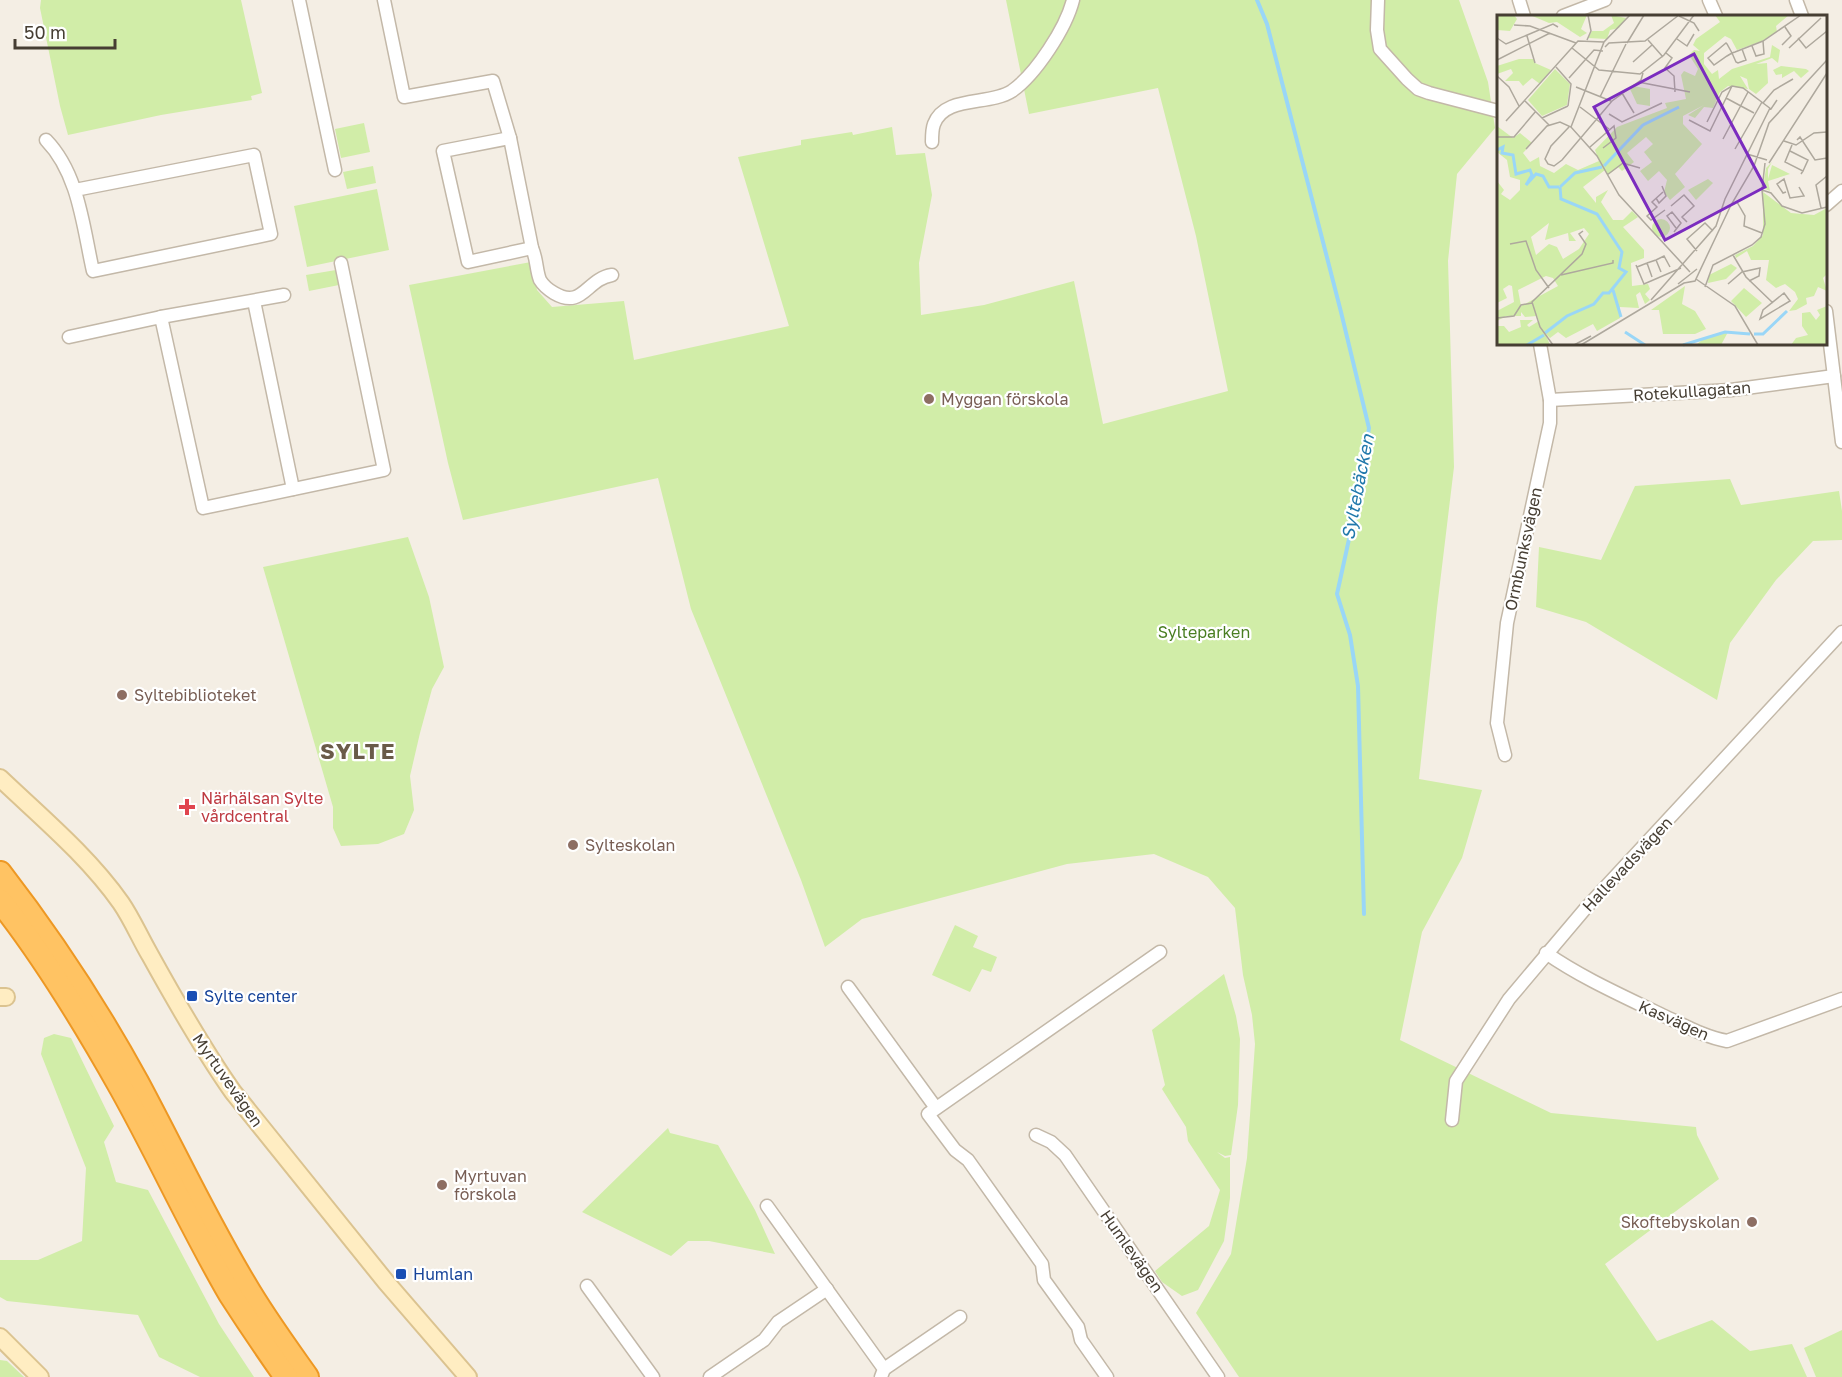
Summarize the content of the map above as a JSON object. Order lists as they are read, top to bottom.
{
  "streets": {
    "street": [
      "Rotekullagatan",
      "Ormbunksvägen",
      "Hallevadsvägen",
      "Kasvägen",
      "Myrtuvevägen",
      "Humlevägen"
    ]
  },
  "crossings": [
    ["Rotekullagatan", "Ormbunksvägen"],
    ["Hallevadsvägen", "Kasvägen"]
  ],
  "districts": ["SYLTE"],
  "water": ["Syltebäcken"],
  "parks": ["Sylteparken"],
  "places": {
    "other": [
      "Myggan förskola",
      "Syltebiblioteket",
      "Sylteskolan",
      "Myrtuvan förskola",
      "Skoftebyskolan"
    ],
    "health": ["Närhälsan Sylte vårdcentral"],
    "transit": ["Sylte center", "Humlan"]
  },
  "scale_bar": "50 m"
}
